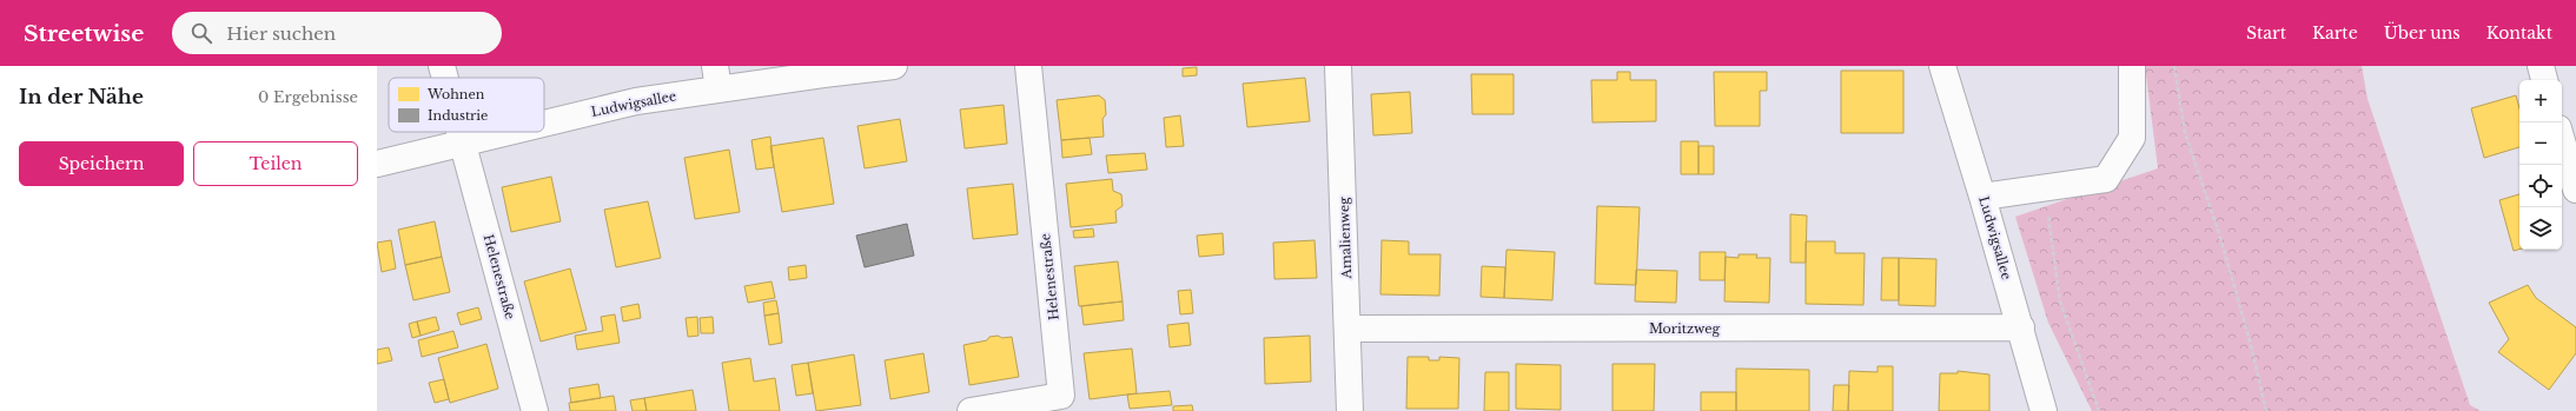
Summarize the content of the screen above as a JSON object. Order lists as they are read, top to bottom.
{
  "streets": {
    "street": [
      "Ludwigsallee",
      "Amalienweg",
      "Helenestraße",
      "Moritzweg"
    ]
  },
  "crossings": [
    ["Ludwigsallee", "Helenestraße"],
    ["Ludwigsallee", "Moritzweg"],
    ["Amalienweg", "Moritzweg"]
  ],
  "legend": ["Wohnen", "Industrie"],
  "page": {
    "header": "Streetwise",
    "search": "Hier suchen",
    "nav": [
      "Start",
      "Karte",
      "Über uns",
      "Kontakt"
    ],
    "heading": ["In der Nähe", "0 Ergebnisse"],
    "map_buttons": ["+", "−"],
    "buttons": ["Speichern", "Teilen"]
  }
}
